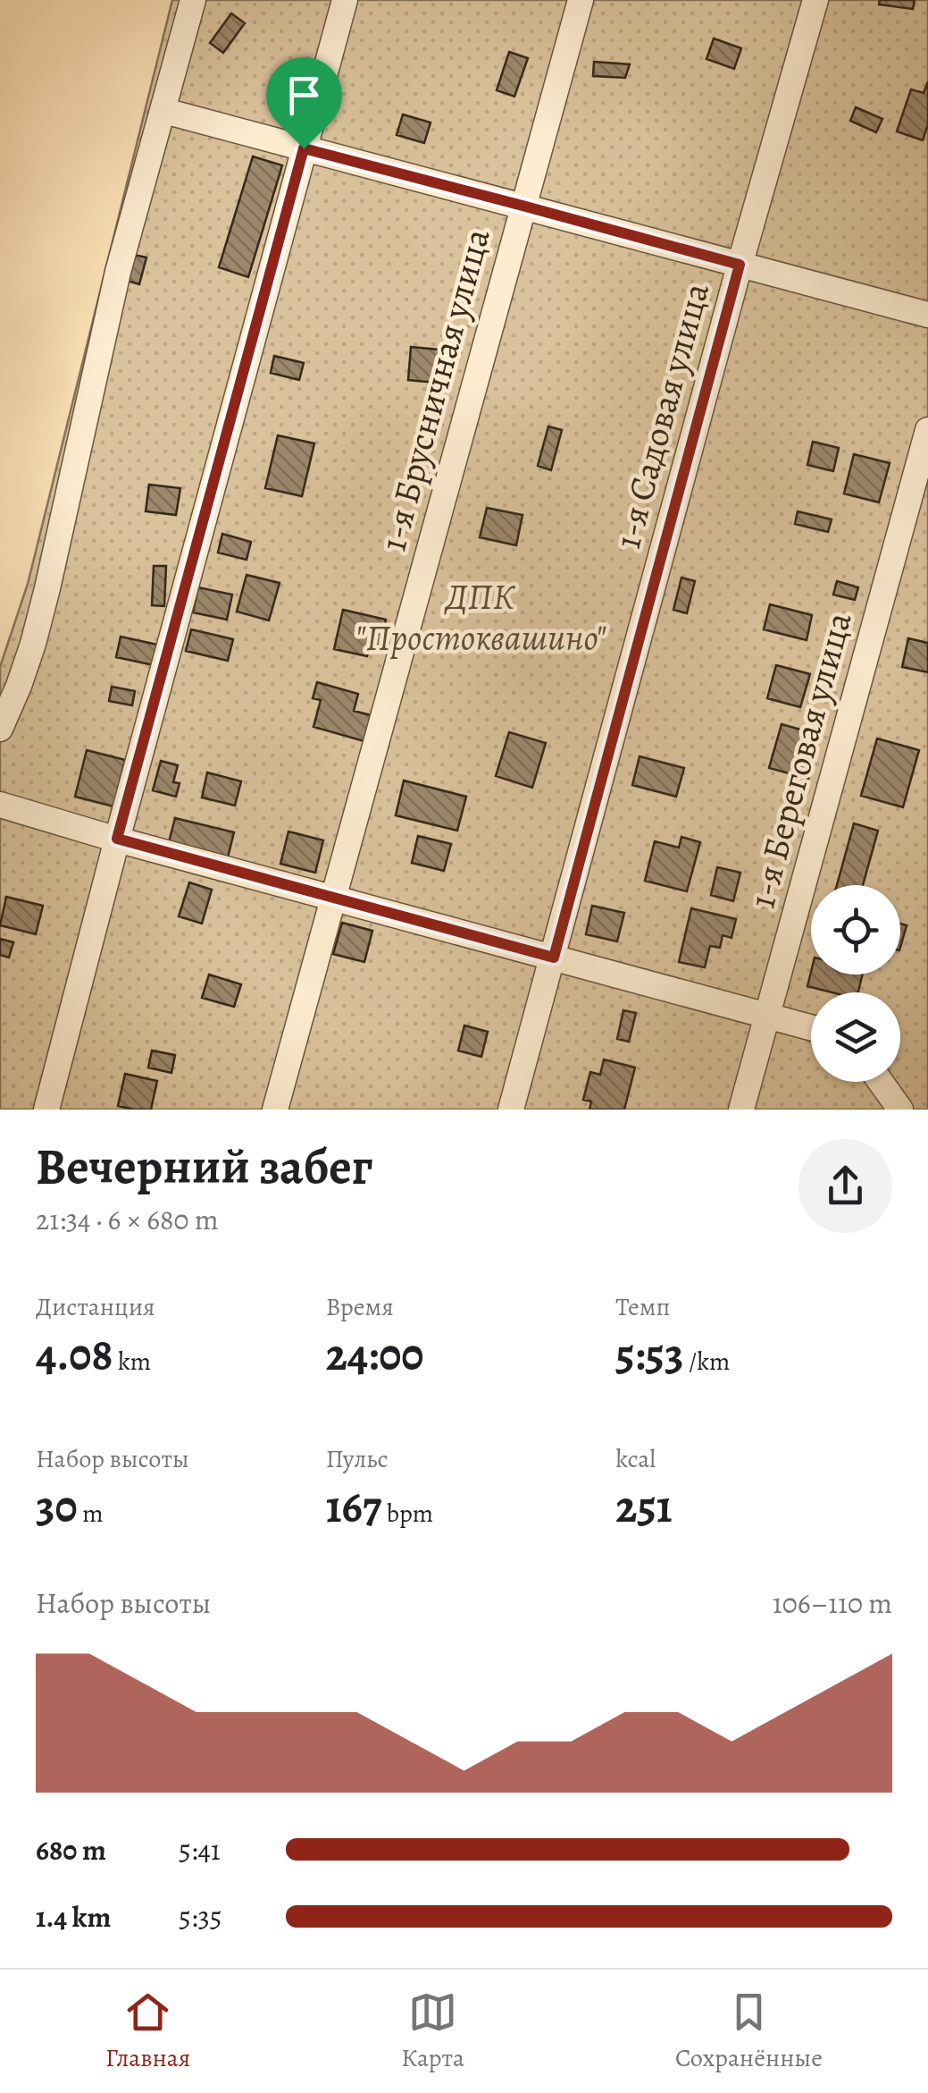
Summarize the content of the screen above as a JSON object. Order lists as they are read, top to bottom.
{
  "streets": {
    "street": ["1-я Брусничная улица", "1-я Садовая улица", "1-я Береговая улица"]
  },
  "parks": ["ДПК \"Простоквашино\""],
  "page": {
    "heading": ["Вечерний забег", "21:34 · 6 × 680 m"],
    "stats": [
      ["Дистанция", "4.08 km"],
      ["Время", "24:00"],
      ["Темп", "5:53 /km"],
      ["Набор высоты", "30 m"],
      ["Пульс", "167 bpm"],
      ["kcal", "251"]
    ],
    "chart": ["Набор высоты", "106–110 m"],
    "list": [
      {
        "name": "680 m",
        "note": "5:41"
      },
      {
        "name": "1.4 km",
        "note": "5:35"
      }
    ],
    "tabs": ["Главная", "Карта", "Сохранённые"]
  }
}
